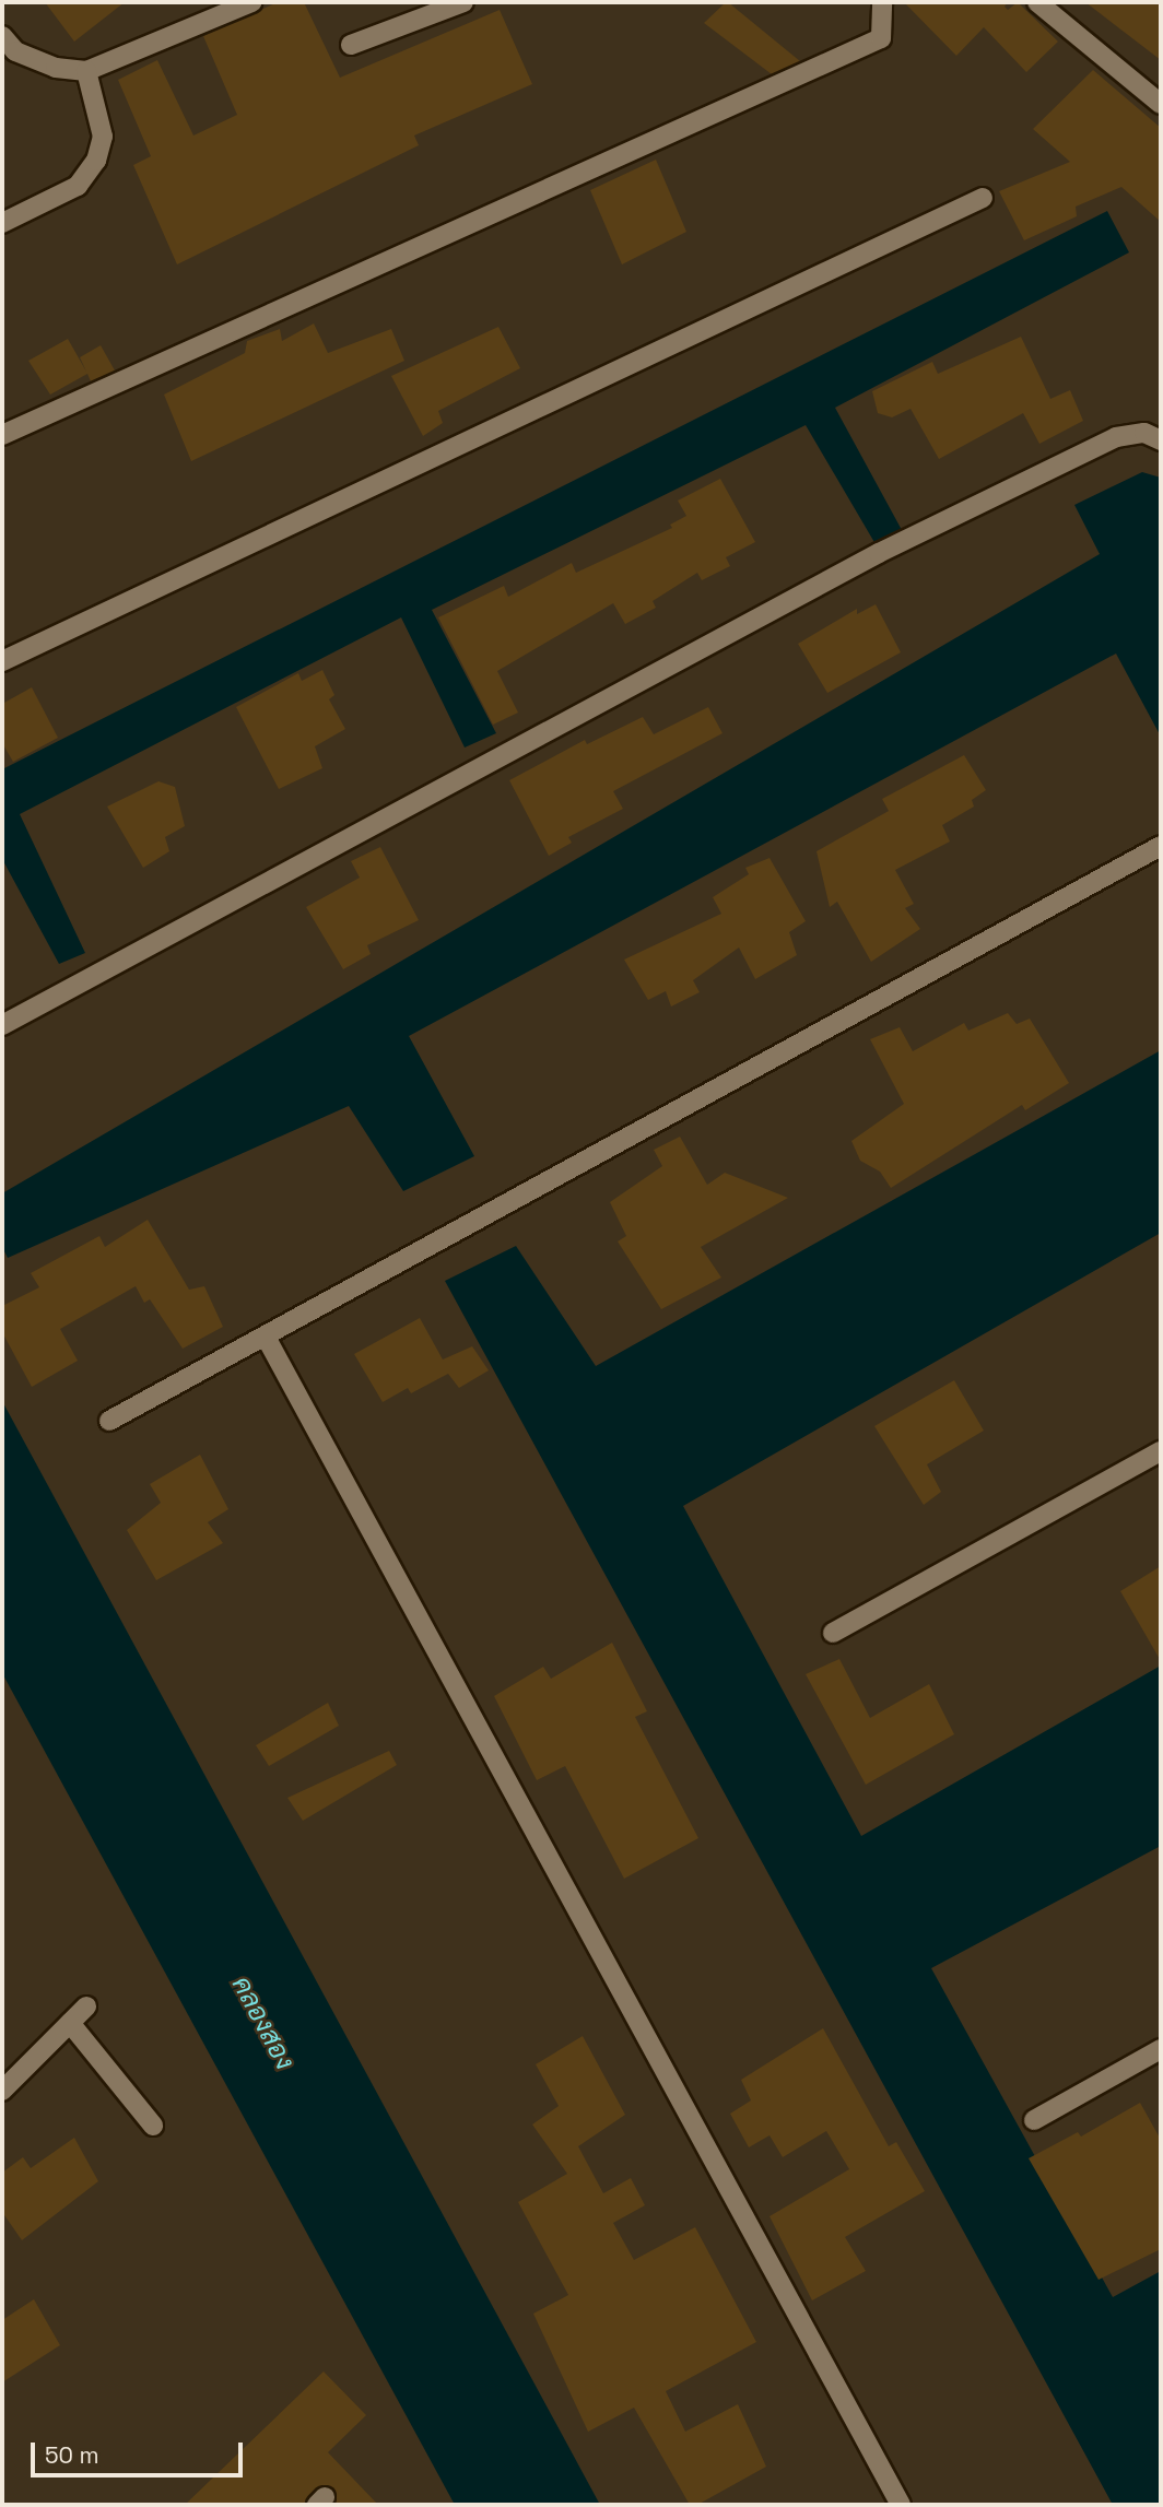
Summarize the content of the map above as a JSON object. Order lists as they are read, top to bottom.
{
  "water": ["คลองสอง"],
  "scale_bar": "50 m"
}
